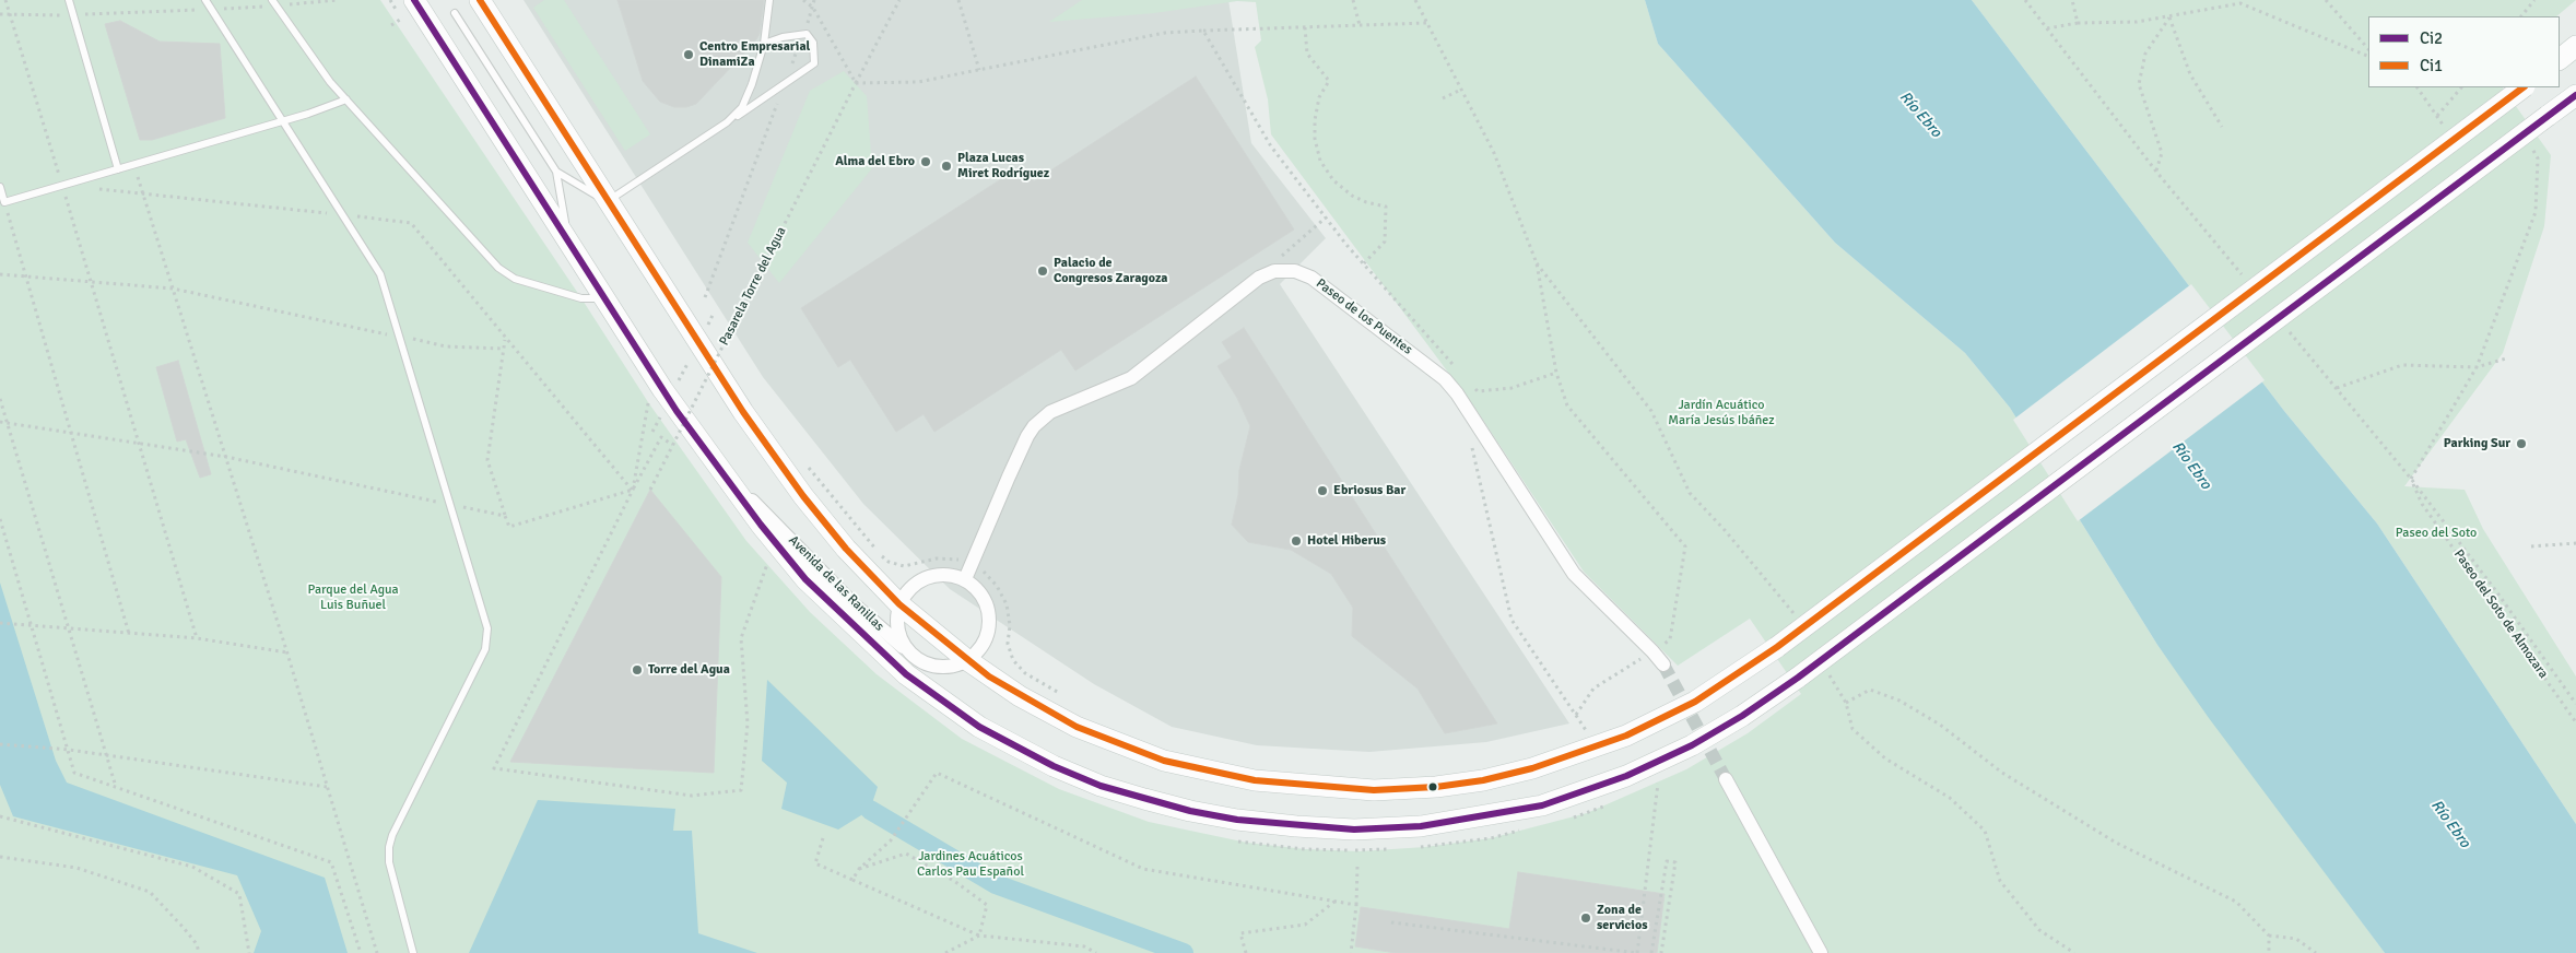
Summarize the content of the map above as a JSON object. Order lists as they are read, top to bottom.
{
  "streets": {
    "main road": ["Avenida de las Ranillas"],
    "street": ["Paseo de los Puentes"],
    "path": ["Pasarela Torre del Agua", "Paseo del Soto de Almozara"]
  },
  "crossings": [
    ["Paseo de los Puentes", "Avenida de las Ranillas"]
  ],
  "water": ["Río Ebro"],
  "parks": [
    "Jardín Acuático María Jesús Ibáñez",
    "Paseo del Soto",
    "Parque del Agua Luis Buñuel",
    "Jardines Acuáticos Carlos Pau Español"
  ],
  "places": [
    "Centro Empresarial DinamiZa",
    "Alma del Ebro",
    "Plaza Lucas Miret Rodríguez",
    "Palacio de Congresos Zaragoza",
    "Parking Sur",
    "Ebriosus Bar",
    "Hotel Hiberus",
    "Torre del Agua",
    "Zona de servicios"
  ],
  "lines": ["transit line Ci2", "transit line Ci1"],
  "legend": ["Ci2", "Ci1"]
}
